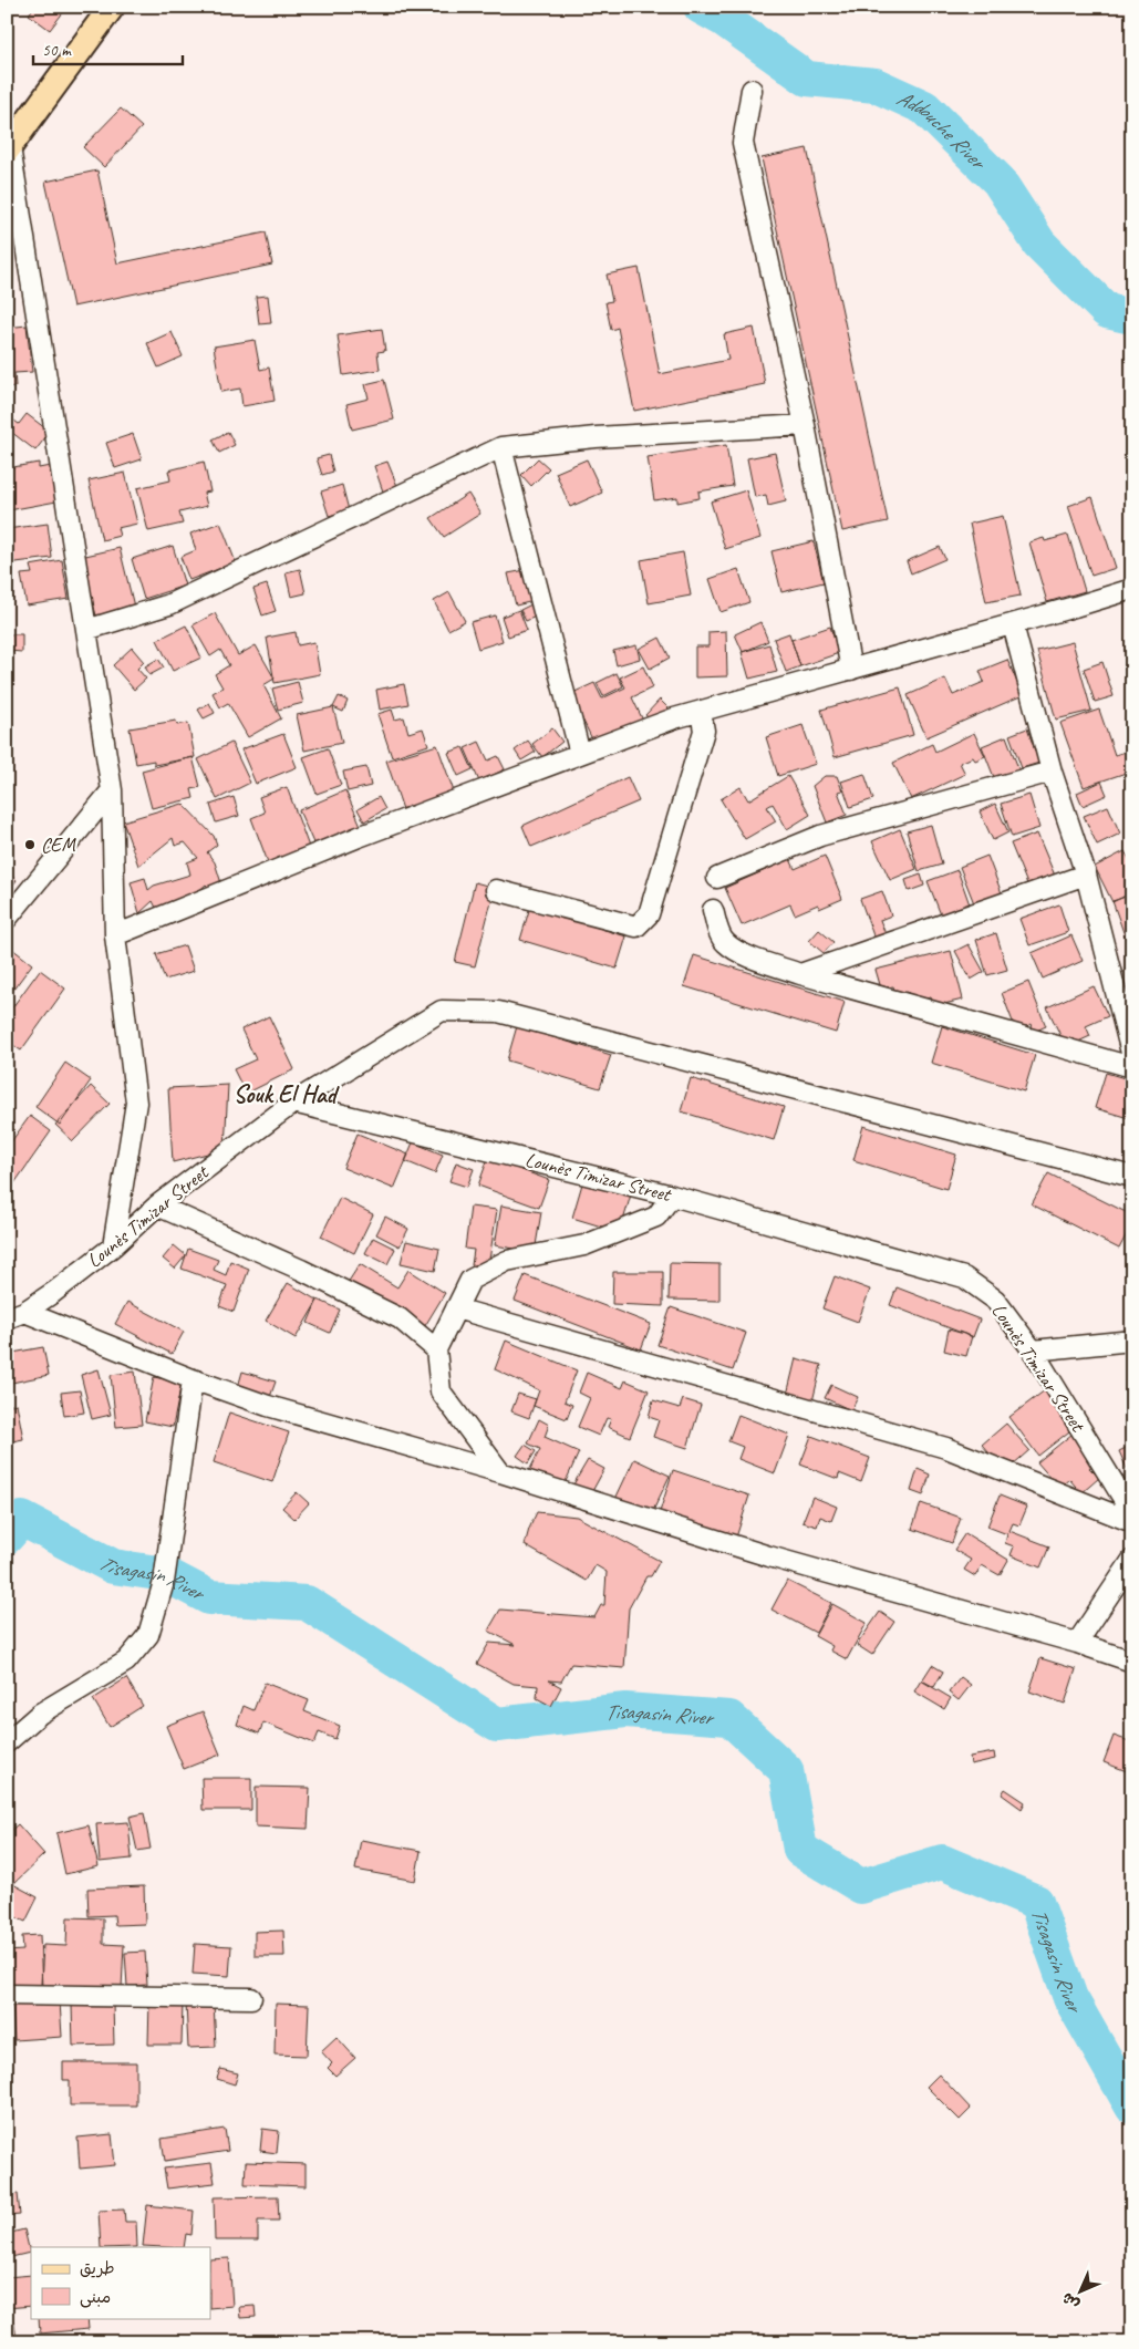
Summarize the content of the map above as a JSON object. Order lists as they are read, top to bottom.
{
  "streets": {
    "street": ["Lounès Timizar Street"]
  },
  "districts": ["Souk El Had"],
  "water": ["Addouche River", "Tisagasin River"],
  "places": ["CEM"],
  "legend": ["طريق", "مبنى"],
  "scale_bar": "50 m",
  "north": "bottom left"
}
